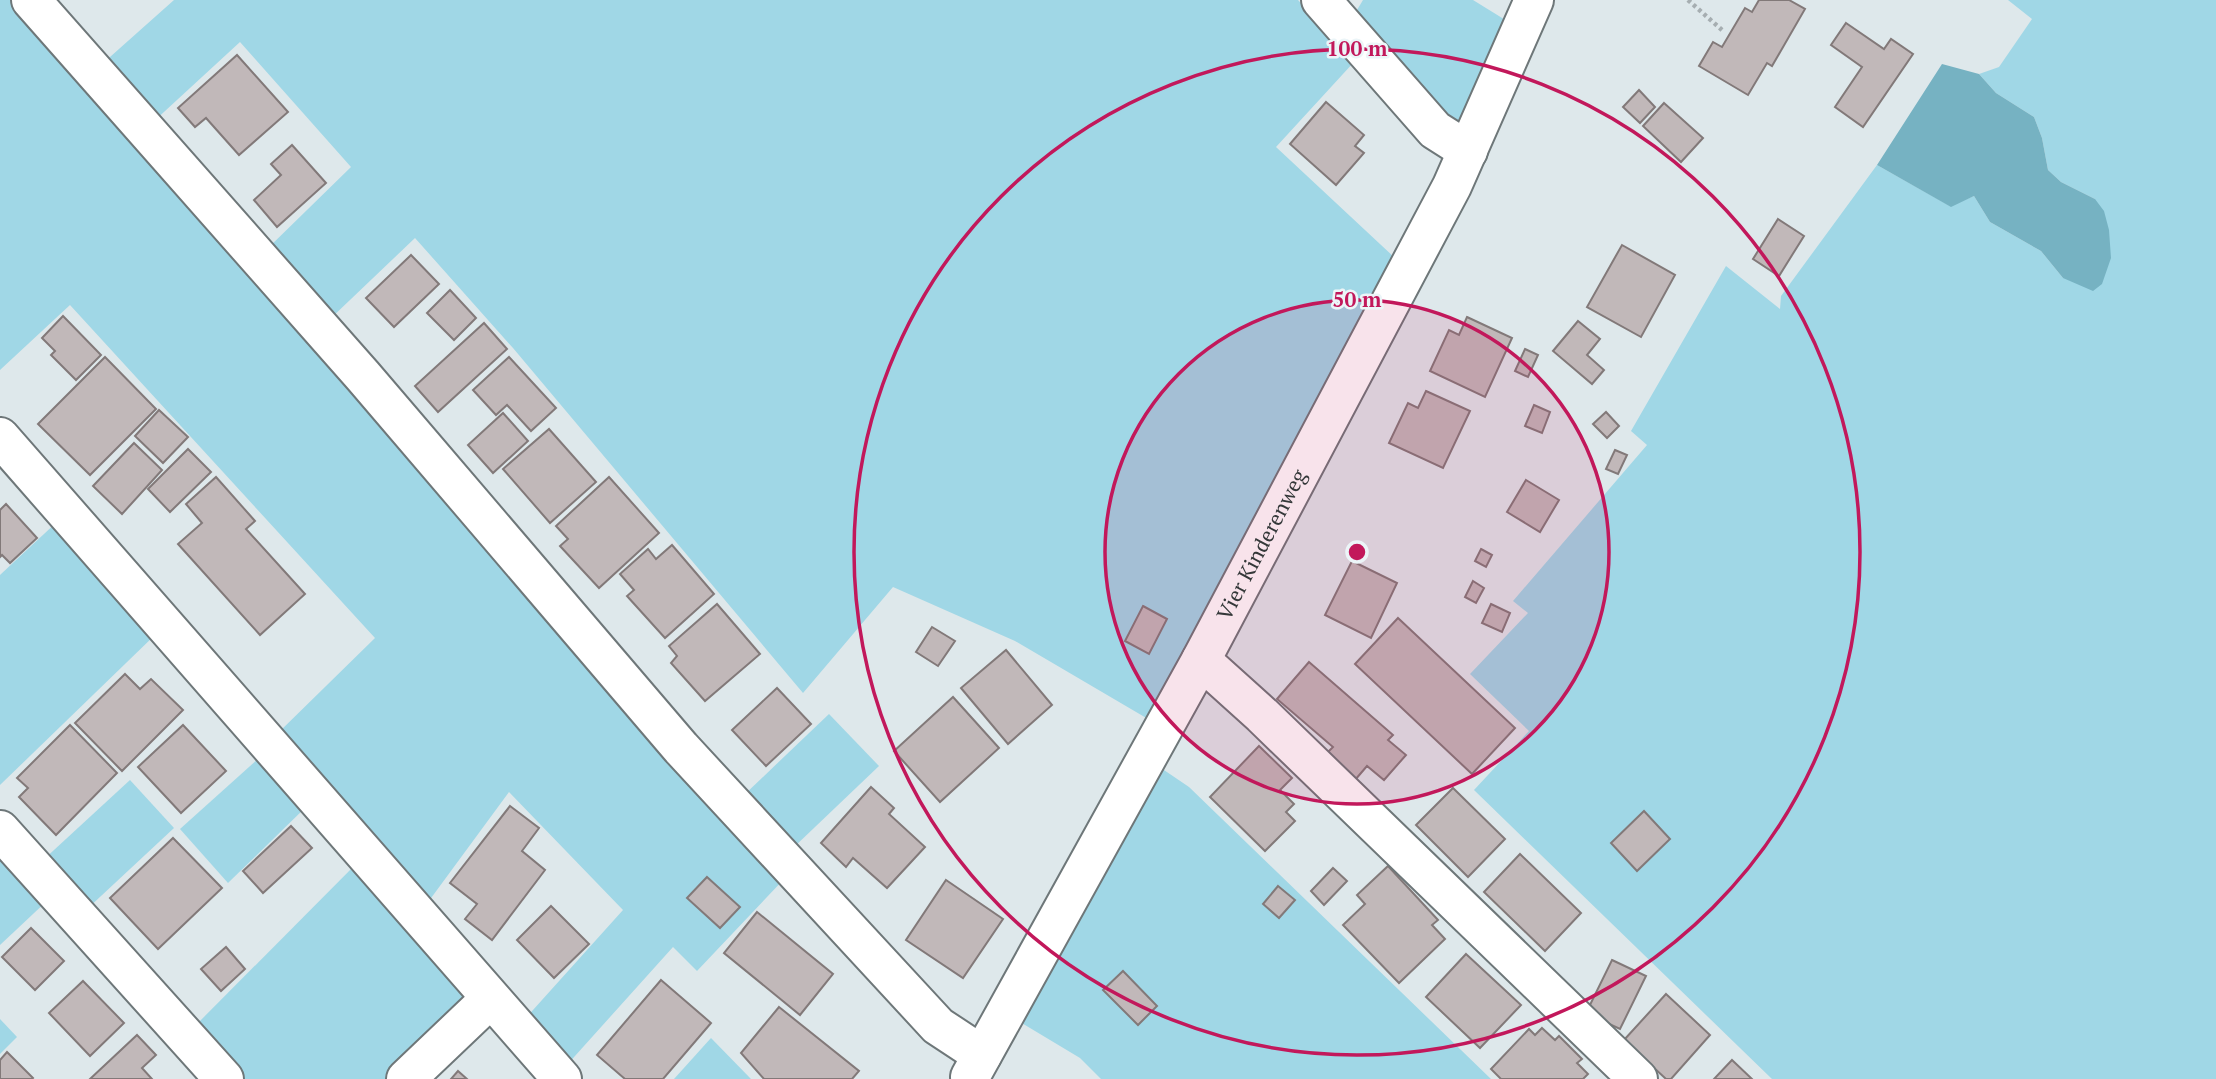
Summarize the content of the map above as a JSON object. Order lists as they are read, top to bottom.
{
  "streets": {
    "street": ["Vier Kinderenweg"]
  },
  "rings": ["100 m", "50 m"]
}
